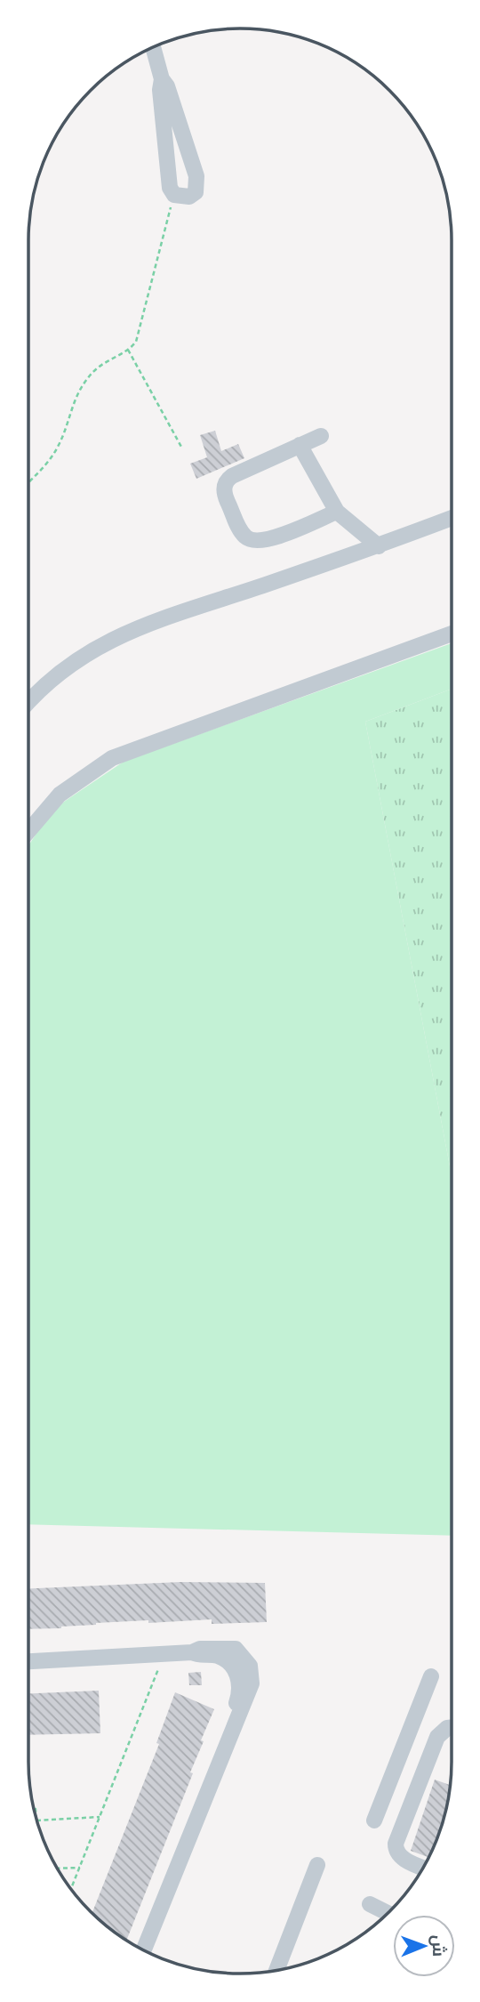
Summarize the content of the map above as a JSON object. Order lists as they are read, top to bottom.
{
  "north": "right"
}
